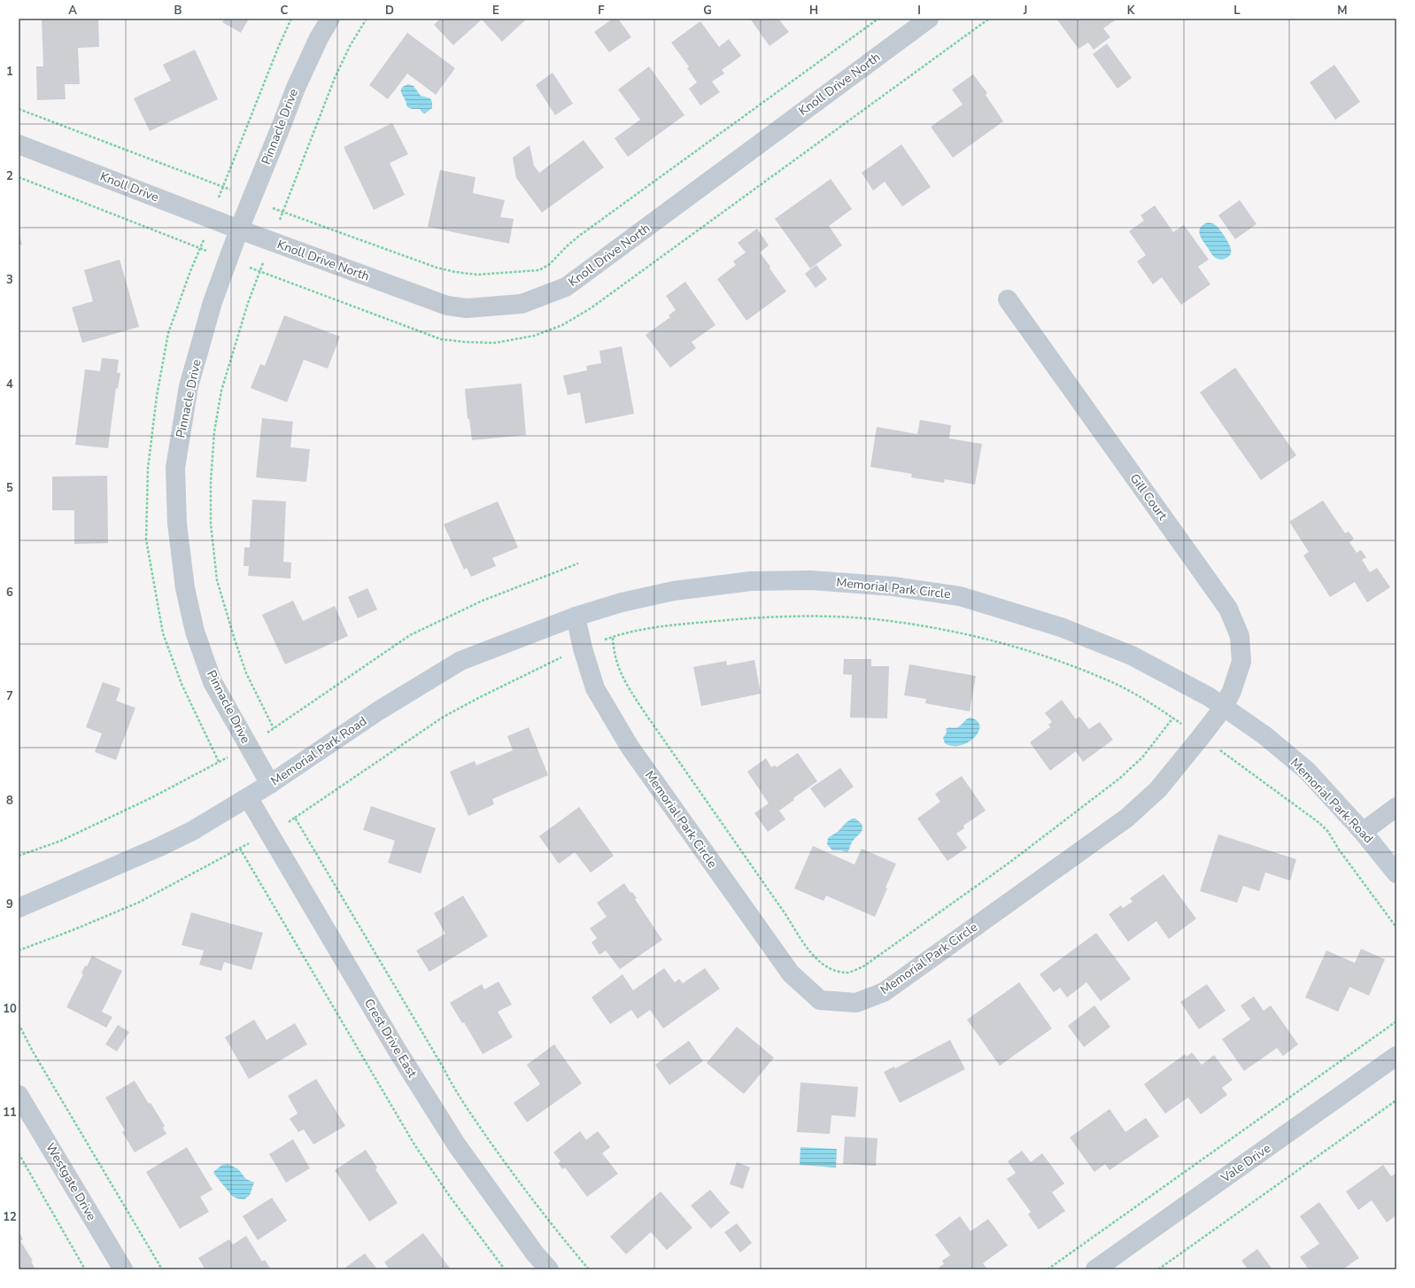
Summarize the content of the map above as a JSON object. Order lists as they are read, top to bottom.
{
  "streets": {
    "street": [
      "Knoll Drive North",
      "Pinnacle Drive",
      "Knoll Drive",
      "Gill Court",
      "Memorial Park Circle",
      "Memorial Park Road",
      "Crest Drive East",
      "Vale Drive",
      "Westgate Drive"
    ]
  },
  "crossings": [
    ["Knoll Drive North", "Pinnacle Drive"],
    ["Knoll Drive North", "Knoll Drive"],
    ["Pinnacle Drive", "Knoll Drive"],
    ["Pinnacle Drive", "Memorial Park Road"],
    ["Gill Court", "Memorial Park Circle"],
    ["Gill Court", "Memorial Park Road"],
    ["Memorial Park Circle", "Memorial Park Road"],
    ["Memorial Park Road", "Crest Drive East"]
  ],
  "grid": {
    "columns": [
      "A",
      "B",
      "C",
      "D",
      "E",
      "F",
      "G",
      "H",
      "I",
      "J",
      "K",
      "L",
      "M"
    ],
    "rows": [
      "1",
      "2",
      "3",
      "4",
      "5",
      "6",
      "7",
      "8",
      "9",
      "10",
      "11",
      "12"
    ]
  }
}
